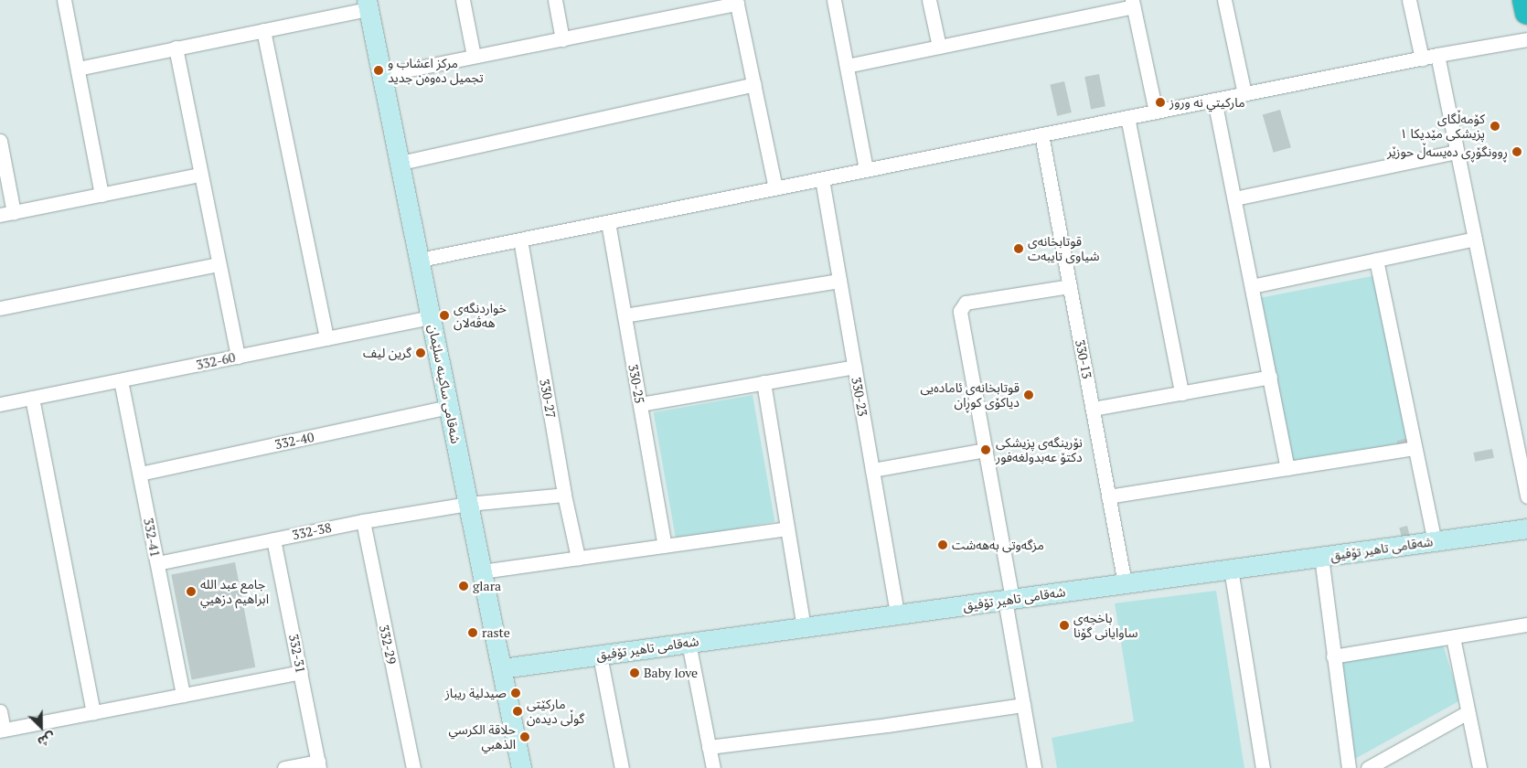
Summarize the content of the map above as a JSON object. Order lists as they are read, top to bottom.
{
  "streets": {
    "street": [
      "330-13",
      "332-60",
      "شەقامی ساکینە سلێمان",
      "330-25",
      "330-23",
      "330-27",
      "332-40",
      "332-38",
      "332-41",
      "شەقامی تاهیر تۆفیق",
      "332-29",
      "332-31"
    ]
  },
  "crossings": [
    ["330-13", "شەقامی تاهیر تۆفیق"],
    ["332-60", "شەقامی ساکینە سلێمان"],
    ["332-60", "332-41"],
    ["شەقامی ساکینە سلێمان", "332-40"],
    ["شەقامی ساکینە سلێمان", "332-38"],
    ["شەقامی ساکینە سلێمان", "شەقامی تاهیر تۆفیق"],
    ["330-23", "شەقامی تاهیر تۆفیق"],
    ["330-27", "332-38"],
    ["332-40", "332-41"],
    ["332-38", "332-41"],
    ["332-38", "332-29"],
    ["332-38", "332-31"]
  ],
  "places": [
    "مرکز اعشاب و تجمیل دەوەن جدید",
    "ماركيتي نه وروز",
    "کۆمەڵگای پزیشکی مێدیکا ١",
    "ڕوونگۆڕی دەیسەڵ حوزێر",
    "قوتابخانەی شیاوی تایبەت",
    "خواردنگەی هەڤەلان",
    "گرین لیف",
    "قوتابخانەی ئامادەیی دیاکۆی کوڕان",
    "نۆرینگەی پزیشکی دکتۆ عەبدولغەفور",
    "مزگەوتی بەهەشت",
    "glara",
    "جامع عبد الله ابراهيم دزهيي",
    "باخچەی ساوایانی گۆنا",
    "raste",
    "Baby love",
    "صيدلية ريباز",
    "مارکێتی گوڵی دیدەن",
    "حلاقة الكرسي الذهبي"
  ],
  "north": "bottom right"
}
